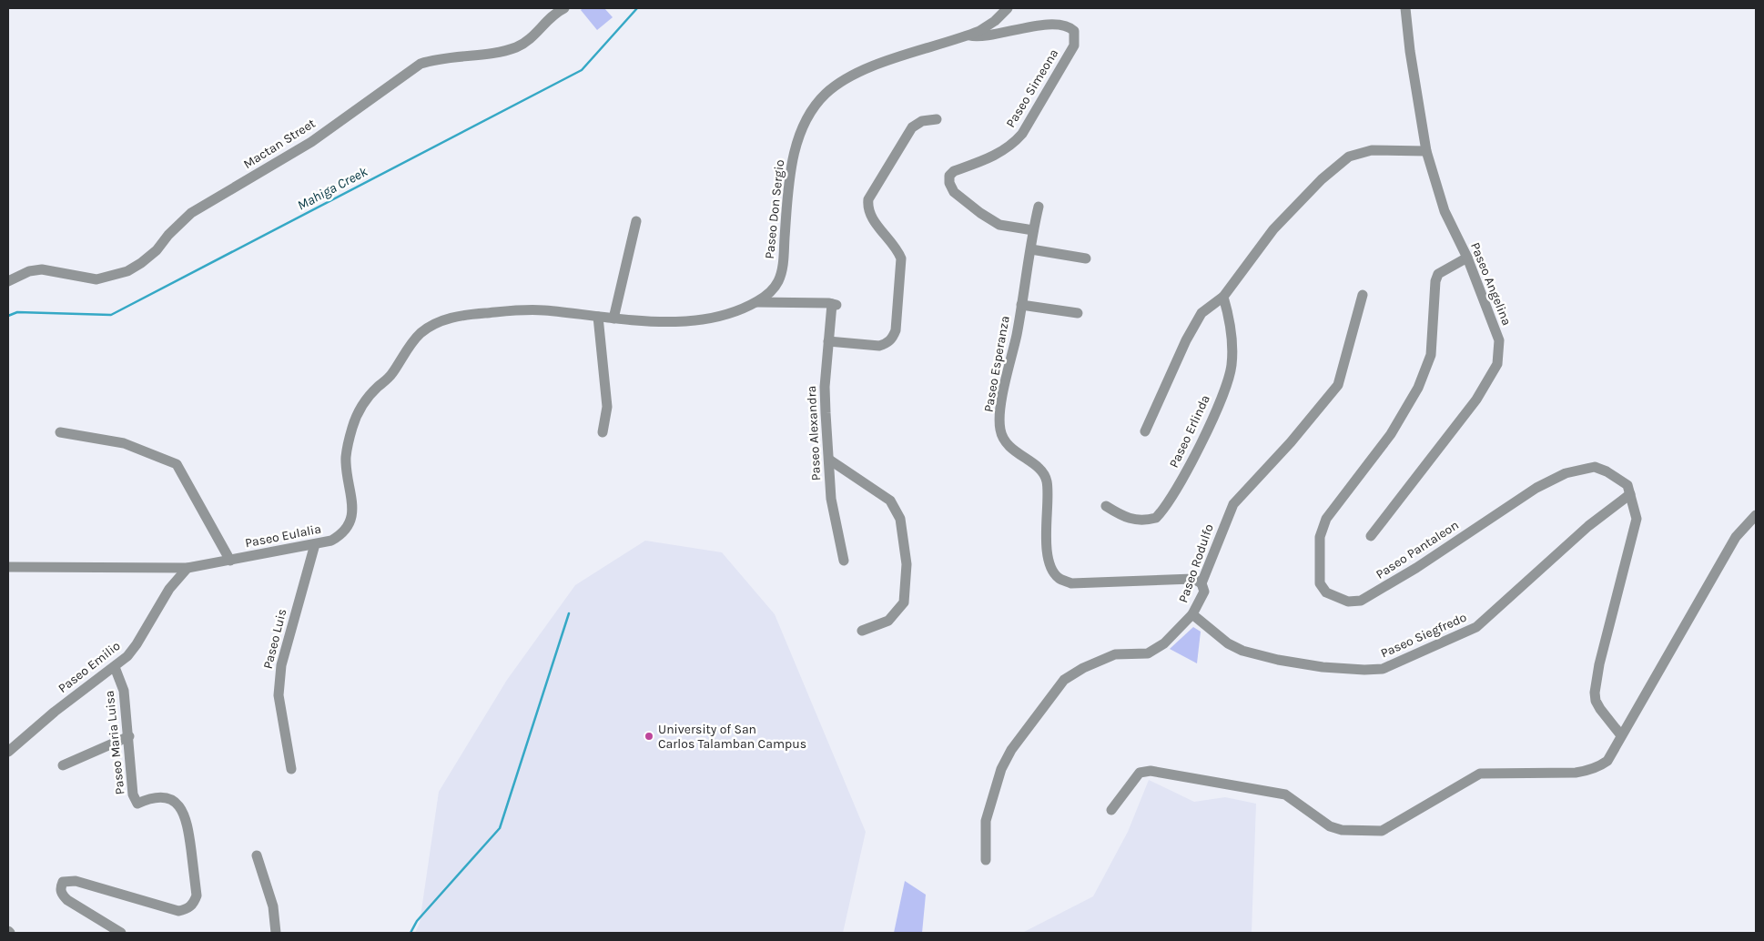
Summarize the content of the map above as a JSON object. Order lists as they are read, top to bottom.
{
  "streets": {
    "street": [
      "Paseo Simeona",
      "Mactan Street",
      "Paseo Don Sergio",
      "Paseo Angelina",
      "Paseo Esperanza",
      "Paseo Erlinda",
      "Paseo Alexandra",
      "Paseo Eulalia",
      "Paseo Pantaleon",
      "Paseo Rodulfo",
      "Paseo Siegfredo",
      "Paseo Luis",
      "Paseo Emilio",
      "Paseo Maria Luisa"
    ]
  },
  "crossings": [
    ["Paseo Simeona", "Paseo Don Sergio"],
    ["Paseo Simeona", "Paseo Esperanza"],
    ["Paseo Don Sergio", "Paseo Alexandra"],
    ["Paseo Don Sergio", "Paseo Eulalia"],
    ["Paseo Angelina", "Paseo Pantaleon"],
    ["Paseo Esperanza", "Paseo Rodulfo"],
    ["Paseo Eulalia", "Paseo Luis"],
    ["Paseo Eulalia", "Paseo Emilio"],
    ["Paseo Pantaleon", "Paseo Siegfredo"],
    ["Paseo Rodulfo", "Paseo Siegfredo"],
    ["Paseo Emilio", "Paseo Maria Luisa"]
  ],
  "water": ["Mahiga Creek"],
  "places": ["University of San Carlos Talamban Campus"]
}
